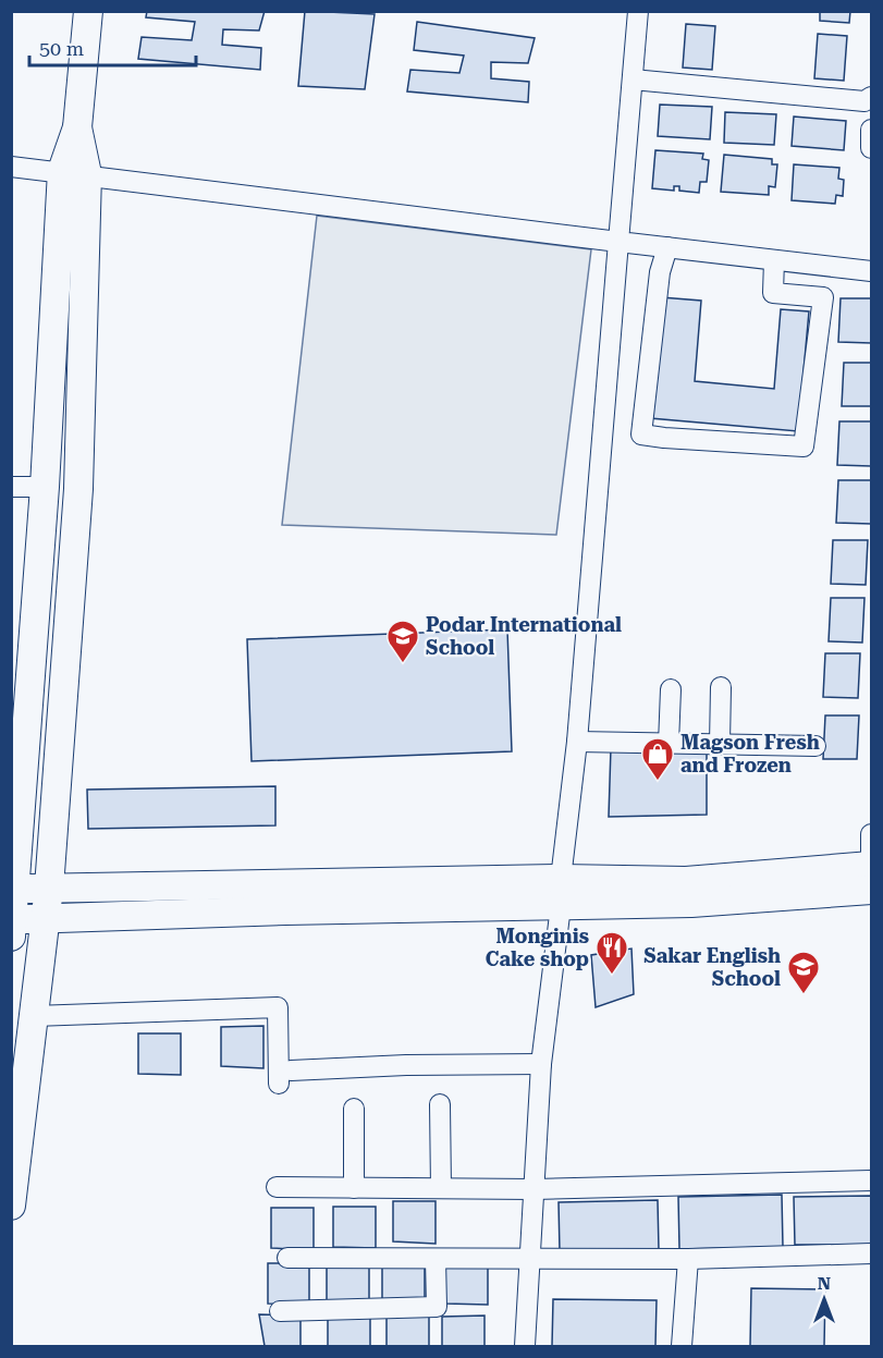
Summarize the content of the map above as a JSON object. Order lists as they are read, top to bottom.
{
  "places": {
    "school or university": ["Podar International School", "Sakar English School"],
    "shop": ["Magson Fresh and Frozen"],
    "restaurant": ["Monginis Cake shop"]
  },
  "scale_bar": "50 m",
  "north": "top"
}
